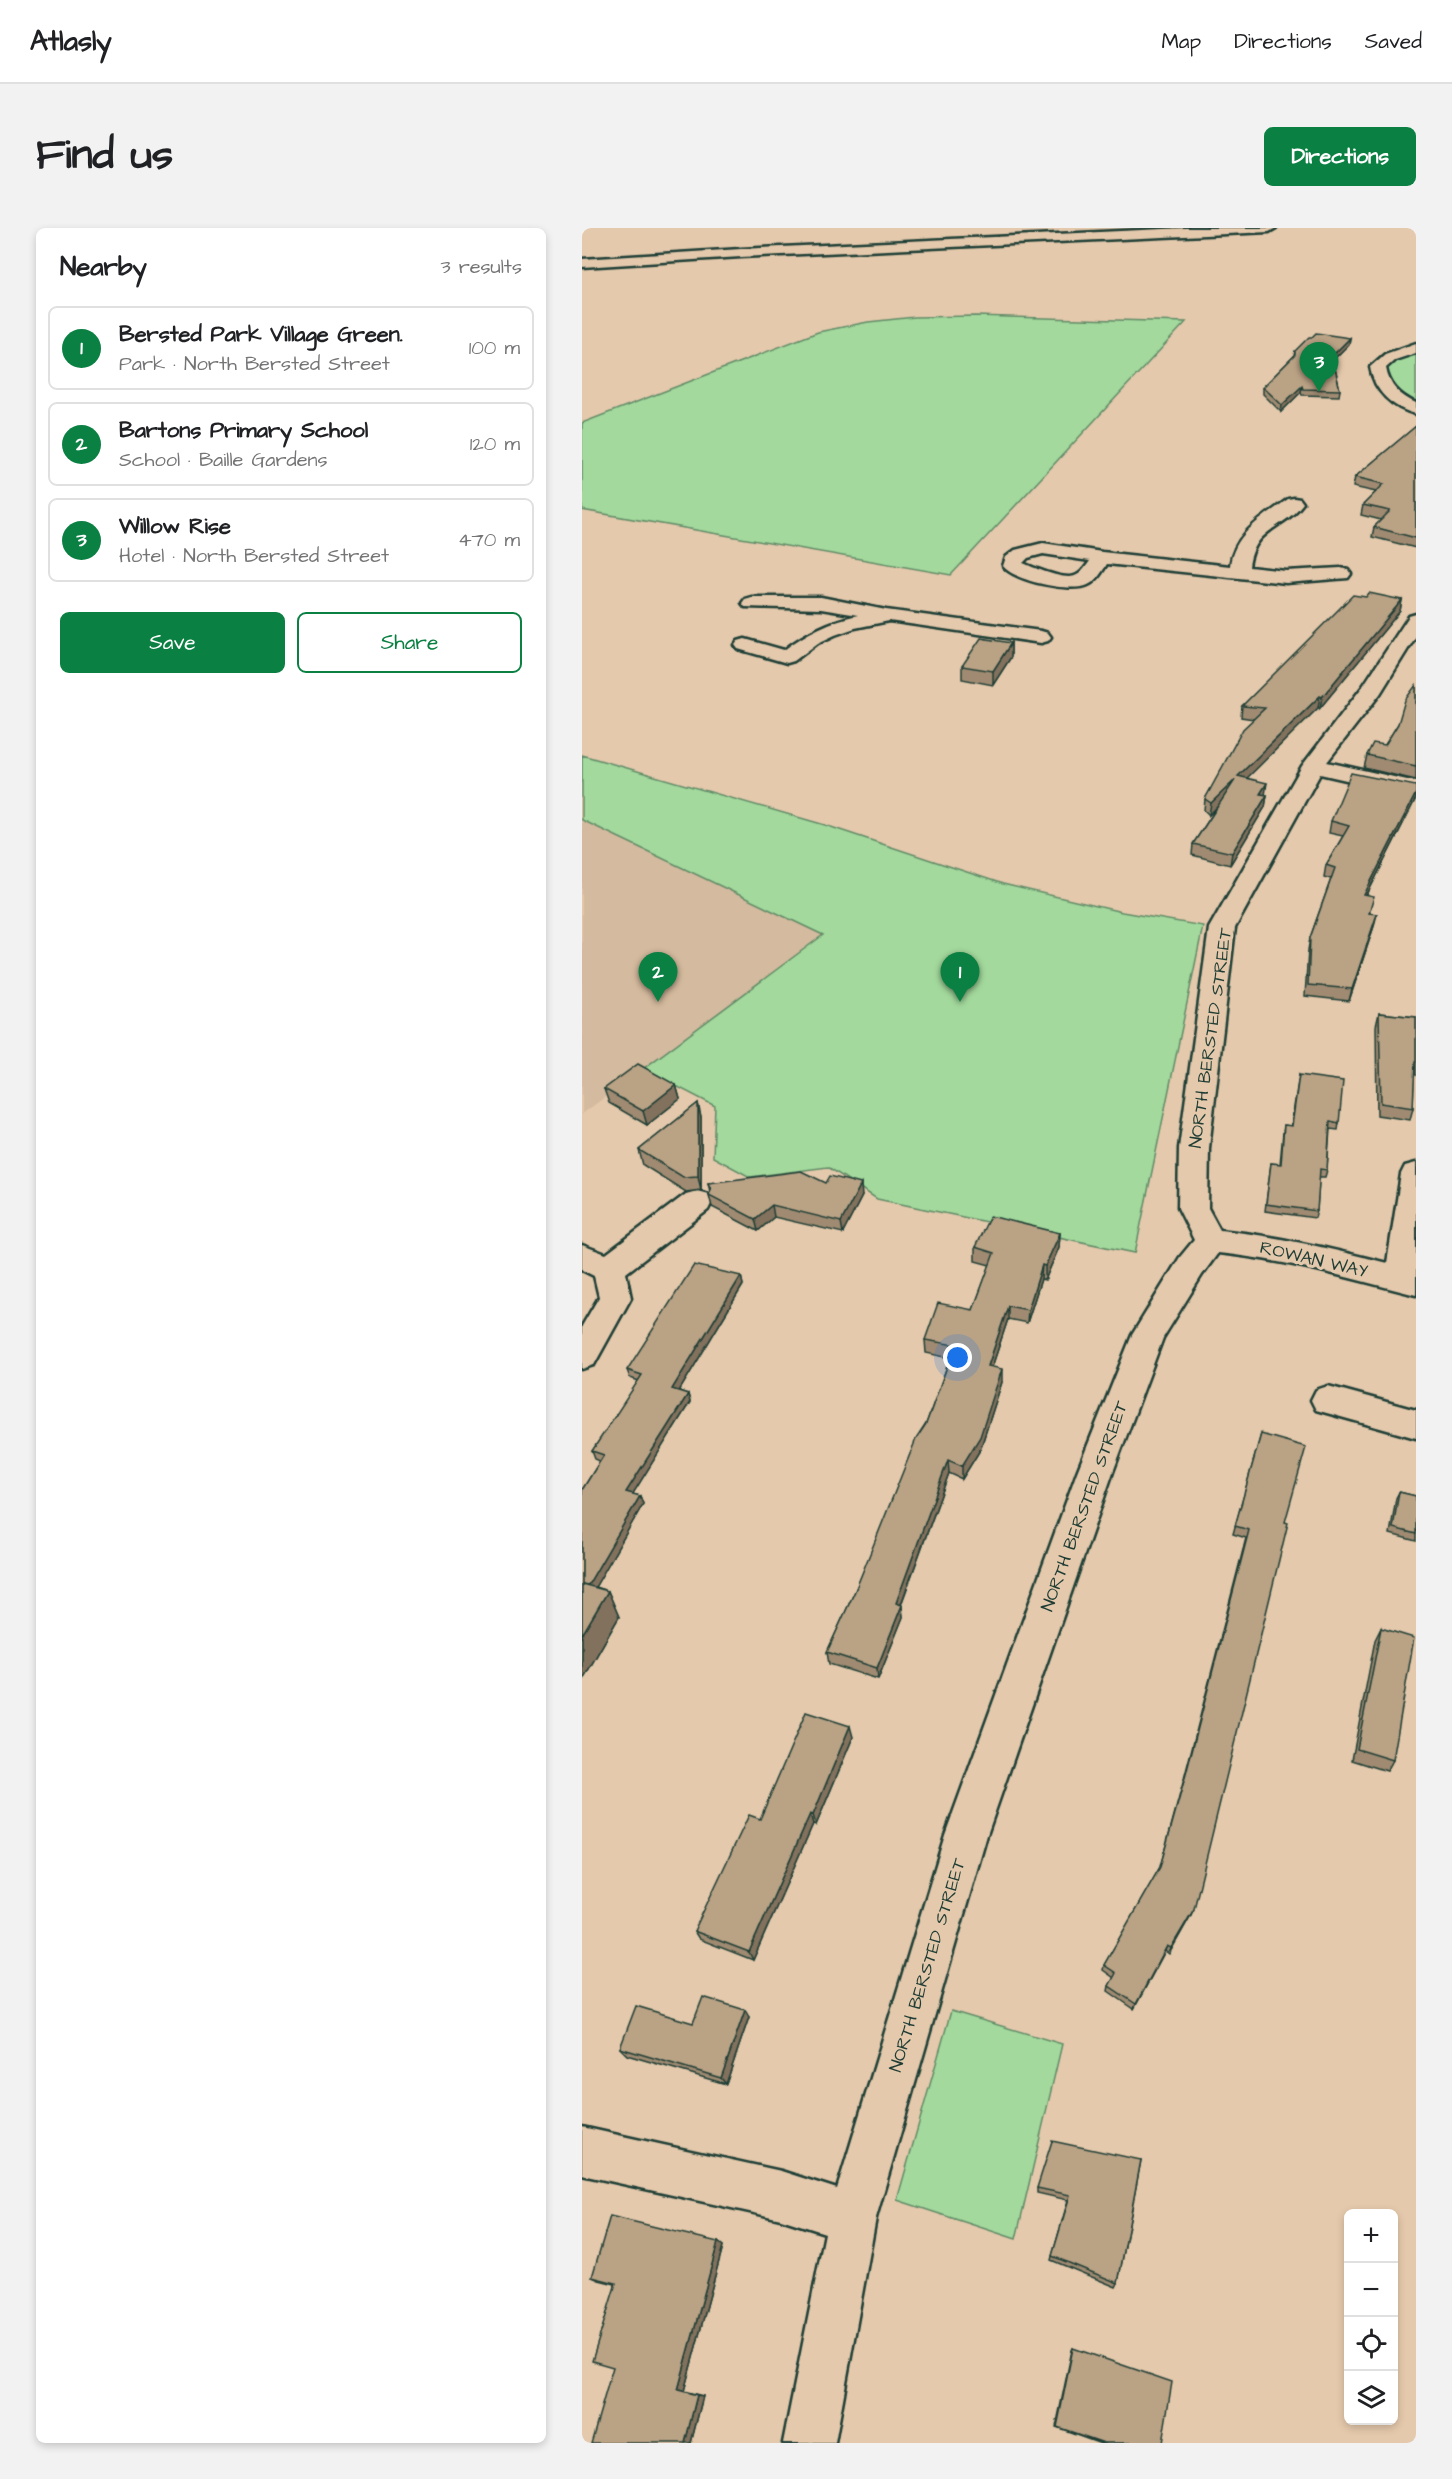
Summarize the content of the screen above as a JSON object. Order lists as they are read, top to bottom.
{
  "streets": {
    "main road": ["NORTH BERSTED STREET", "ROWAN WAY"]
  },
  "crossings": [
    ["NORTH BERSTED STREET", "ROWAN WAY"]
  ],
  "page": {
    "header": "Atlasly",
    "nav": ["Map", "Directions", "Saved"],
    "title": "Find us",
    "buttons": [
      "Directions",
      ["Save", "Share"]
    ],
    "heading": ["Nearby", "3 results"],
    "list": [
      {
        "mark": "1",
        "name": "Bersted Park Village Green.",
        "note": "Park · North Bersted Street",
        "value": "100 m"
      },
      {
        "mark": "2",
        "name": "Bartons Primary School",
        "note": "School · Baille Gardens",
        "value": "120 m"
      },
      {
        "mark": "3",
        "name": "Willow Rise",
        "note": "Hotel · North Bersted Street",
        "value": "470 m"
      }
    ],
    "pins": ["3", "1", "2"],
    "map_buttons": ["+", "−"]
  }
}
